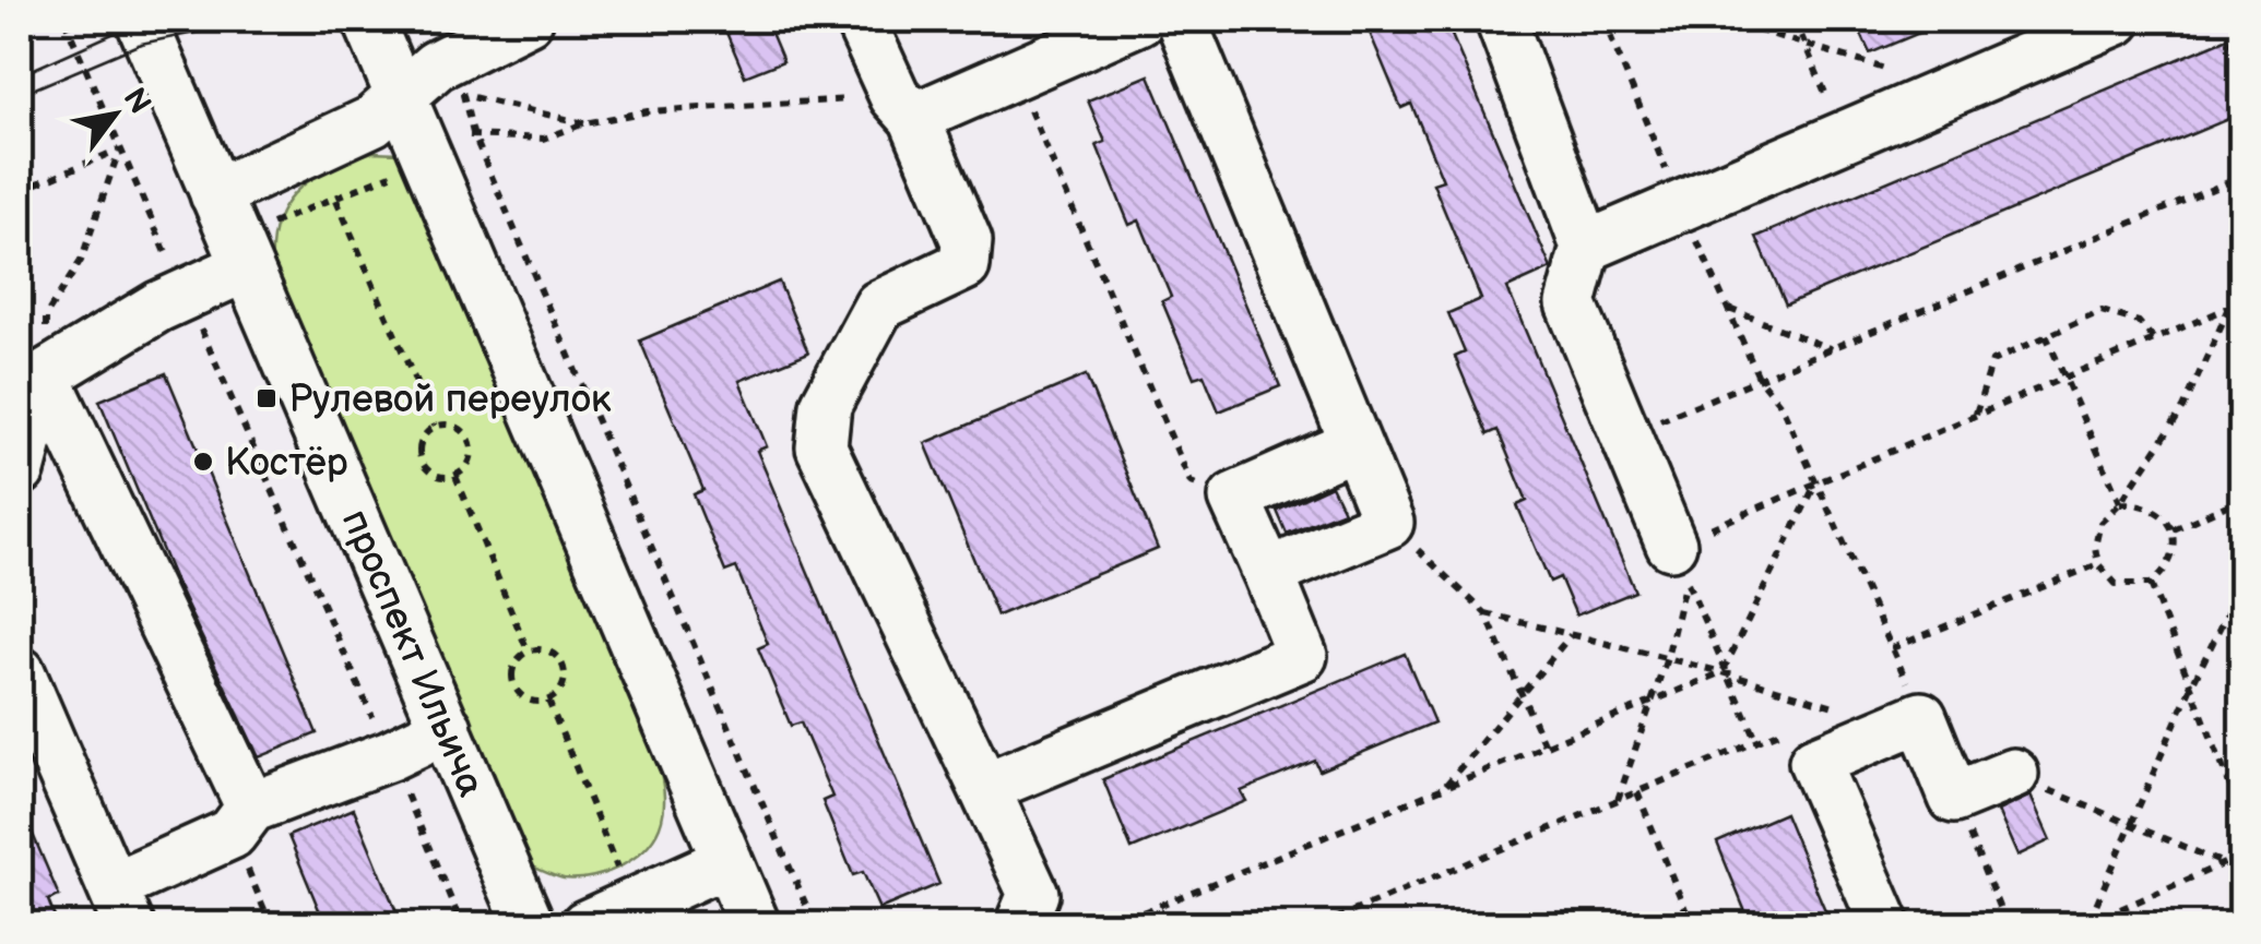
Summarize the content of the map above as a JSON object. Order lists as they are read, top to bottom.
{
  "streets": {
    "street": ["проспект Ильича"]
  },
  "places": {
    "transit": ["Рулевой переулок"],
    "other": ["Костёр"]
  },
  "north": "top right"
}
